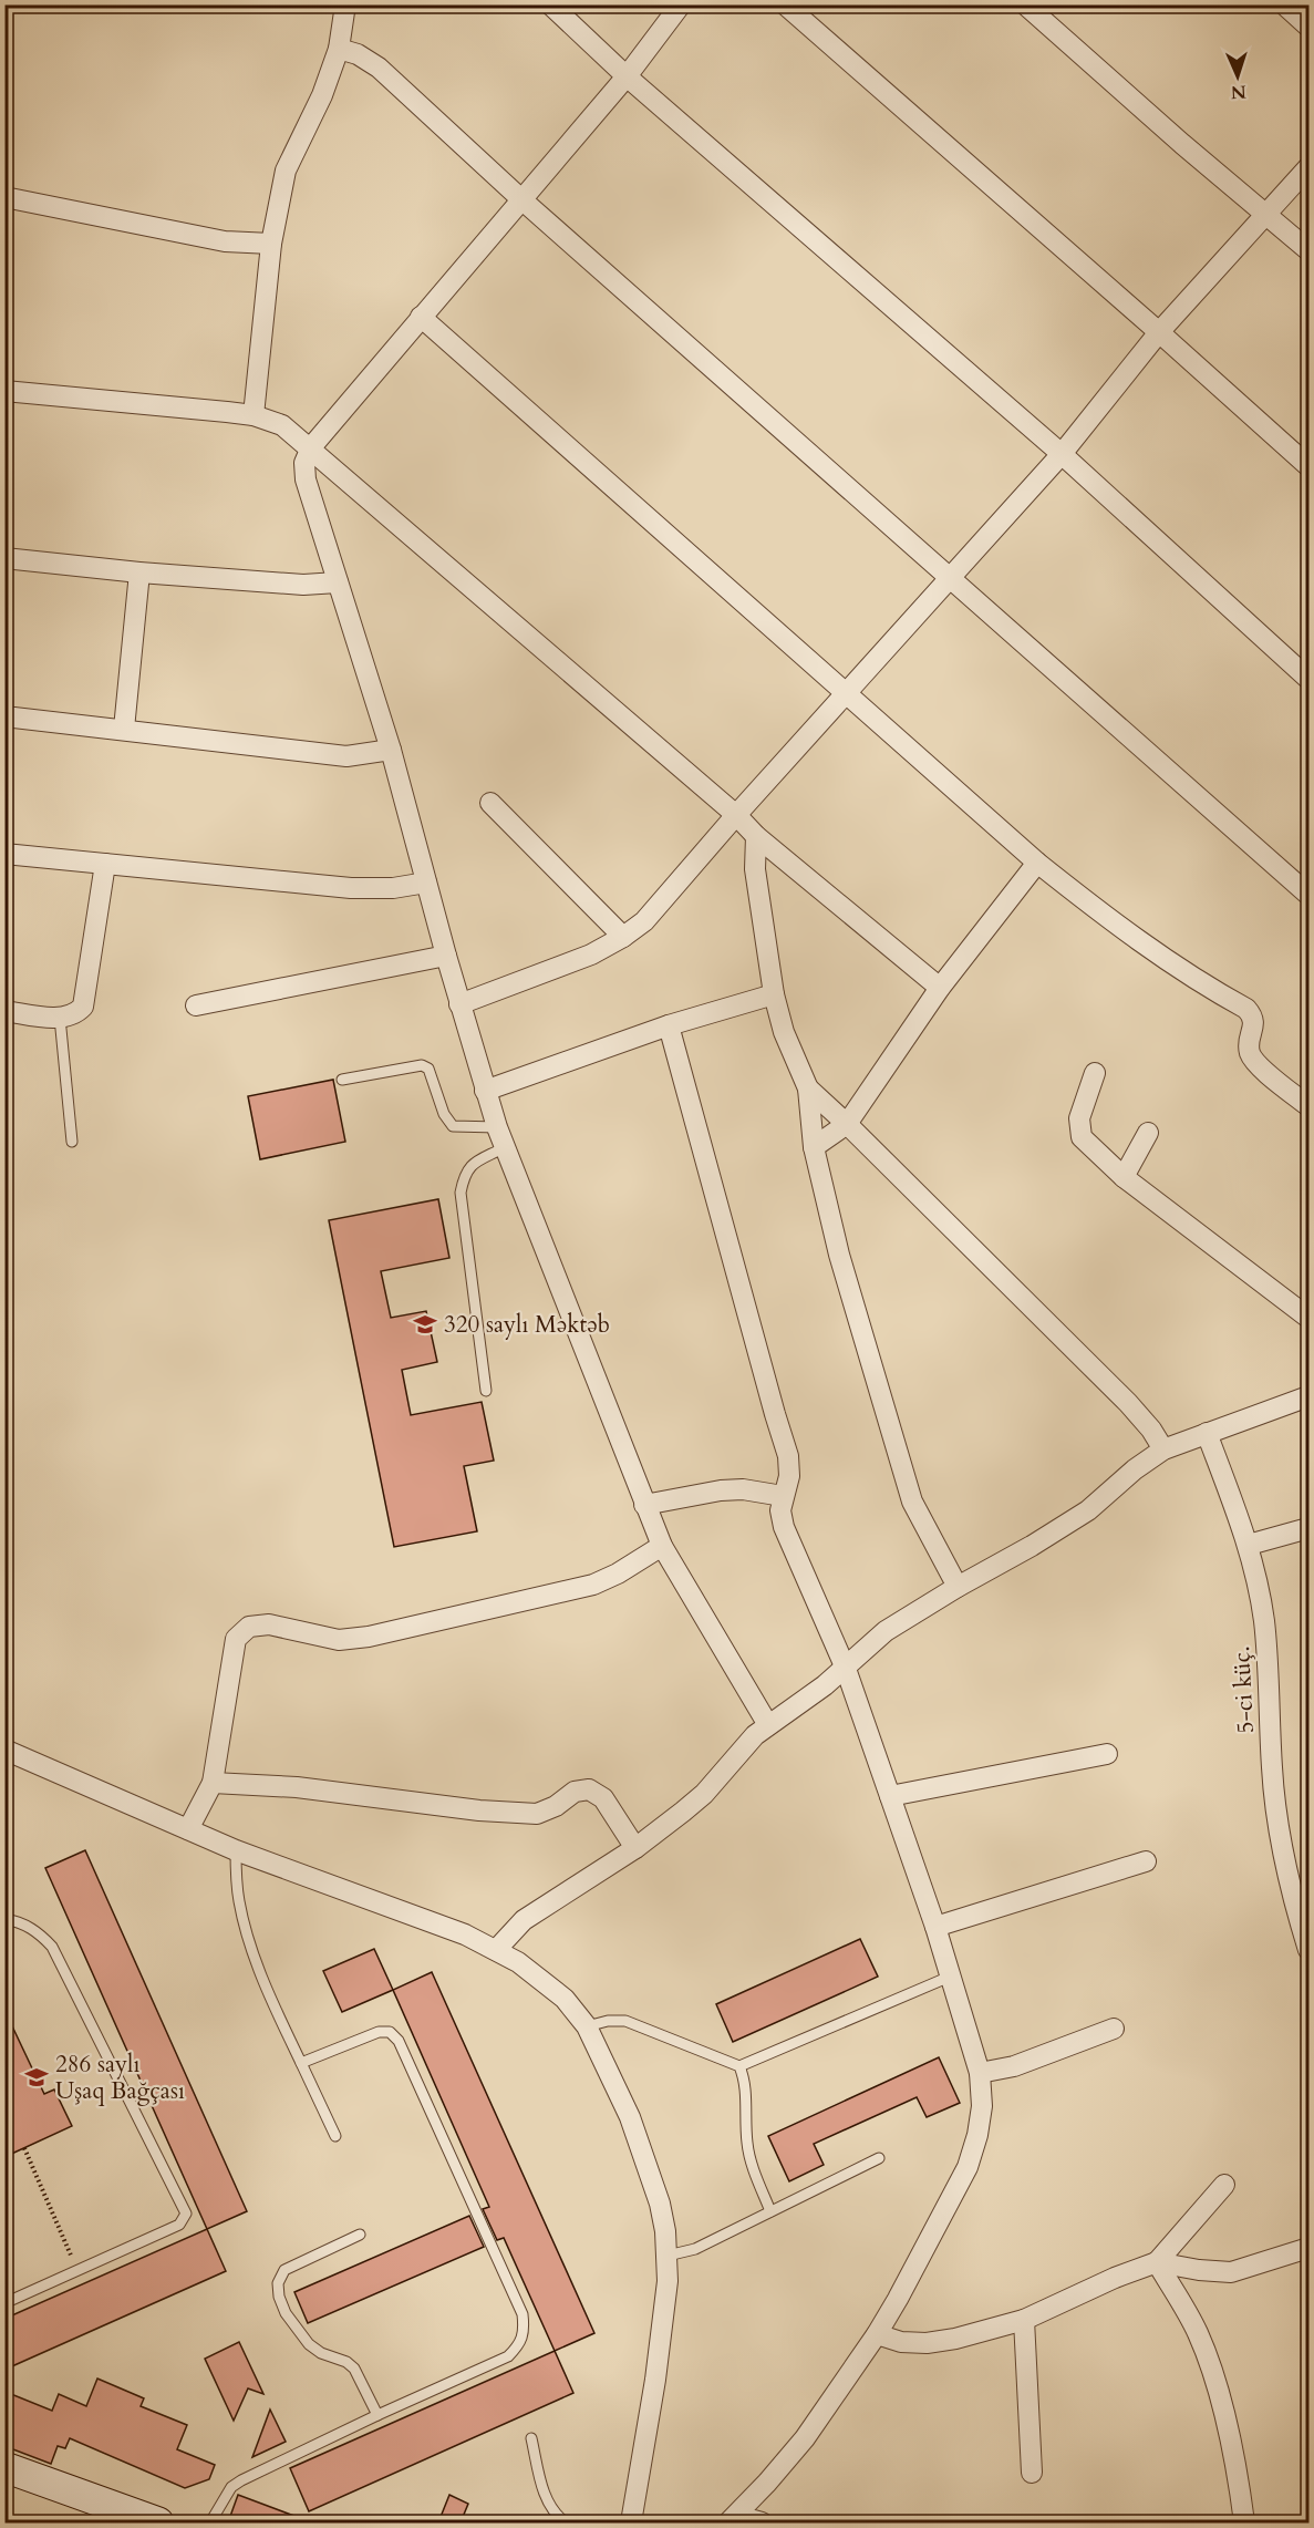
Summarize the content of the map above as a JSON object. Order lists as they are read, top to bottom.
{
  "streets": {
    "street": ["5-ci küç."]
  },
  "places": {
    "school or university": ["320 saylı Məktəb", "286 saylı Uşaq Bağçası"]
  },
  "north": "bottom"
}
